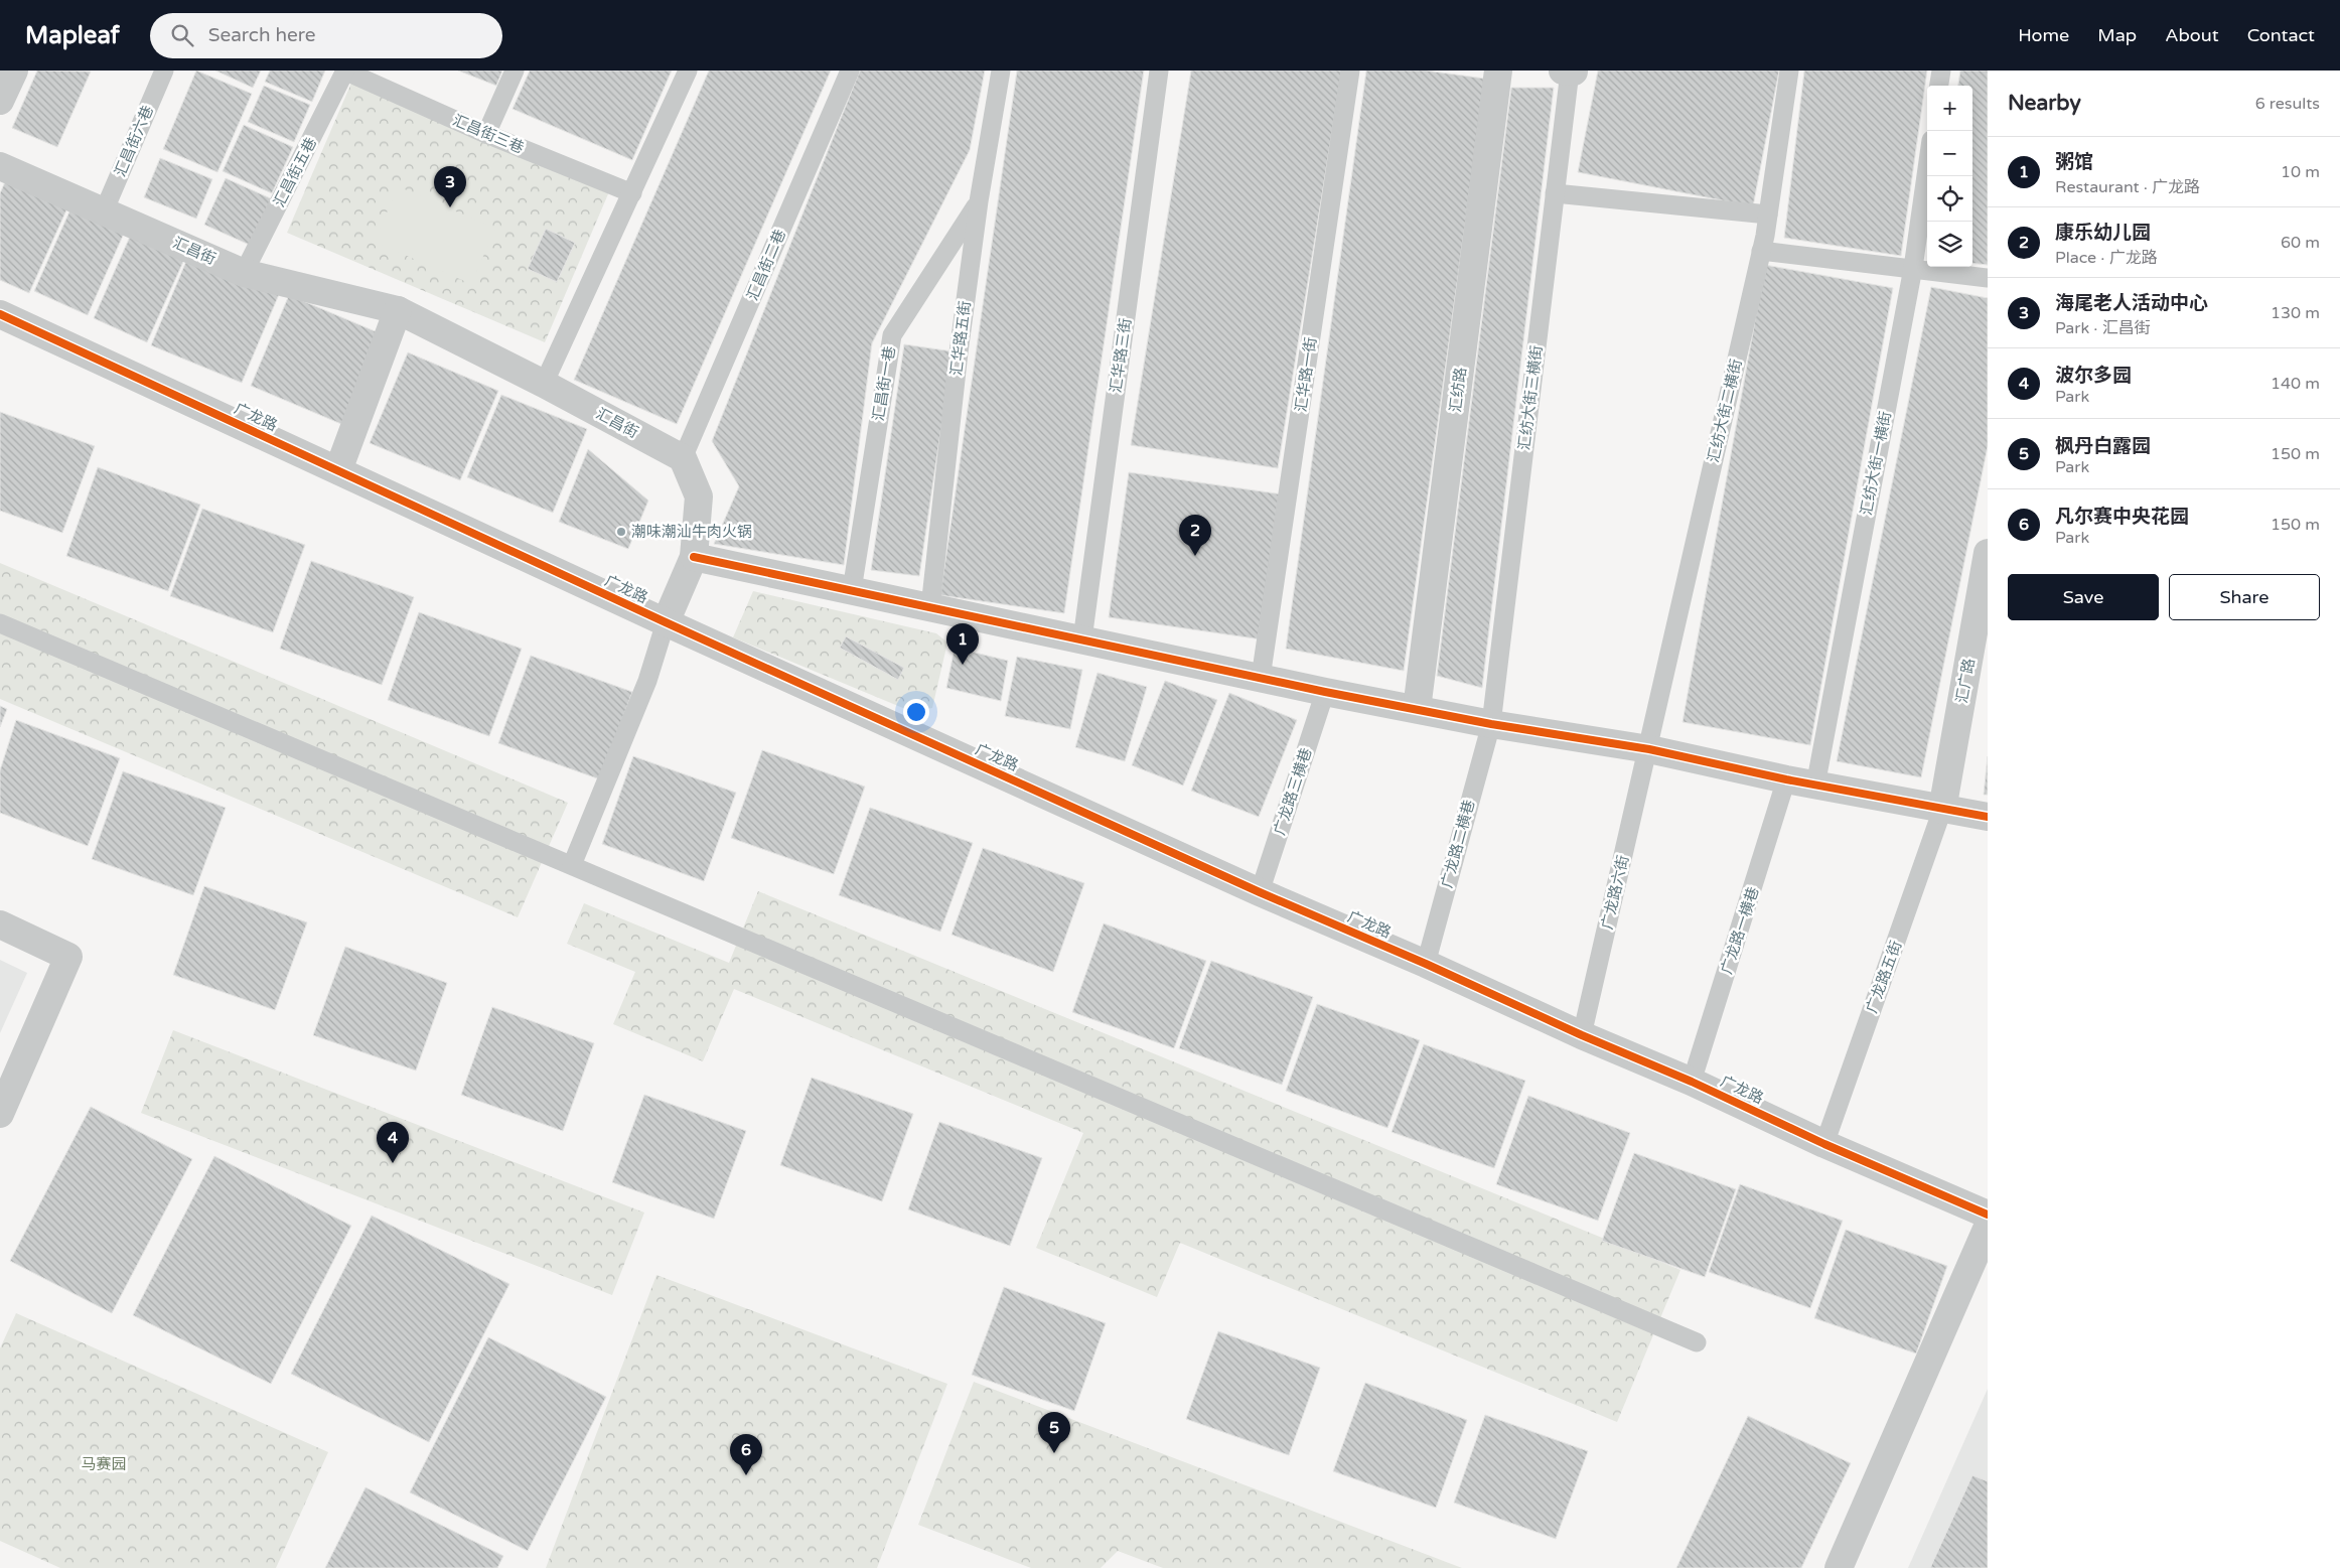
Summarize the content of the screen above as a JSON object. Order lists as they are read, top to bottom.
{
  "streets": {
    "street": [
      "汇昌街",
      "汇纺路",
      "广龙路",
      "汇广路"
    ],
    "lane": [
      "汇昌街三巷",
      "汇昌街六巷",
      "汇昌街五巷",
      "汇昌街二巷",
      "汇华路五街",
      "汇华路三街",
      "汇华路一街",
      "汇昌街一巷",
      "汇纺大街三横街",
      "汇纺大街二横街",
      "汇纺大街一横街",
      "广龙路三横巷",
      "广龙路二横巷",
      "广龙路六街",
      "广龙路一横巷",
      "广龙路五街"
    ]
  },
  "crossings": [
    ["汇昌街三巷", "汇昌街五巷"],
    ["汇昌街六巷", "汇昌街"],
    ["汇昌街五巷", "汇昌街"],
    ["汇昌街", "汇昌街二巷"],
    ["汇华路五街", "汇昌街一巷"],
    ["汇纺大街三横街", "广龙路二横巷"],
    ["汇纺大街二横街", "广龙路六街"],
    ["广龙路", "广龙路三横巷"],
    ["广龙路", "广龙路二横巷"],
    ["广龙路", "广龙路六街"],
    ["广龙路", "广龙路一横巷"],
    ["广龙路", "广龙路五街"],
    ["汇广路", "广龙路五街"]
  ],
  "parks": ["马赛园"],
  "places": ["潮味潮汕牛肉火锅"],
  "page": {
    "header": "Mapleaf",
    "search": "Search here",
    "nav": [
      "Home",
      "Map",
      "About",
      "Contact"
    ],
    "heading": ["Nearby", "6 results"],
    "map_buttons": ["+", "−"],
    "list": [
      {
        "mark": "1",
        "name": "粥馆",
        "note": "Restaurant · 广龙路",
        "value": "10 m"
      },
      {
        "mark": "2",
        "name": "康乐幼儿园",
        "note": "Place · 广龙路",
        "value": "60 m"
      },
      {
        "mark": "3",
        "name": "海尾老人活动中心",
        "note": "Park · 汇昌街",
        "value": "130 m"
      },
      {
        "mark": "4",
        "name": "波尔多园",
        "note": "Park",
        "value": "140 m"
      },
      {
        "mark": "5",
        "name": "枫丹白露园",
        "note": "Park",
        "value": "150 m"
      },
      {
        "mark": "6",
        "name": "凡尔赛中央花园",
        "note": "Park",
        "value": "150 m"
      }
    ],
    "pins": [
      "3",
      "2",
      "1",
      "4",
      "5",
      "6"
    ],
    "buttons": ["Save", "Share"]
  }
}
